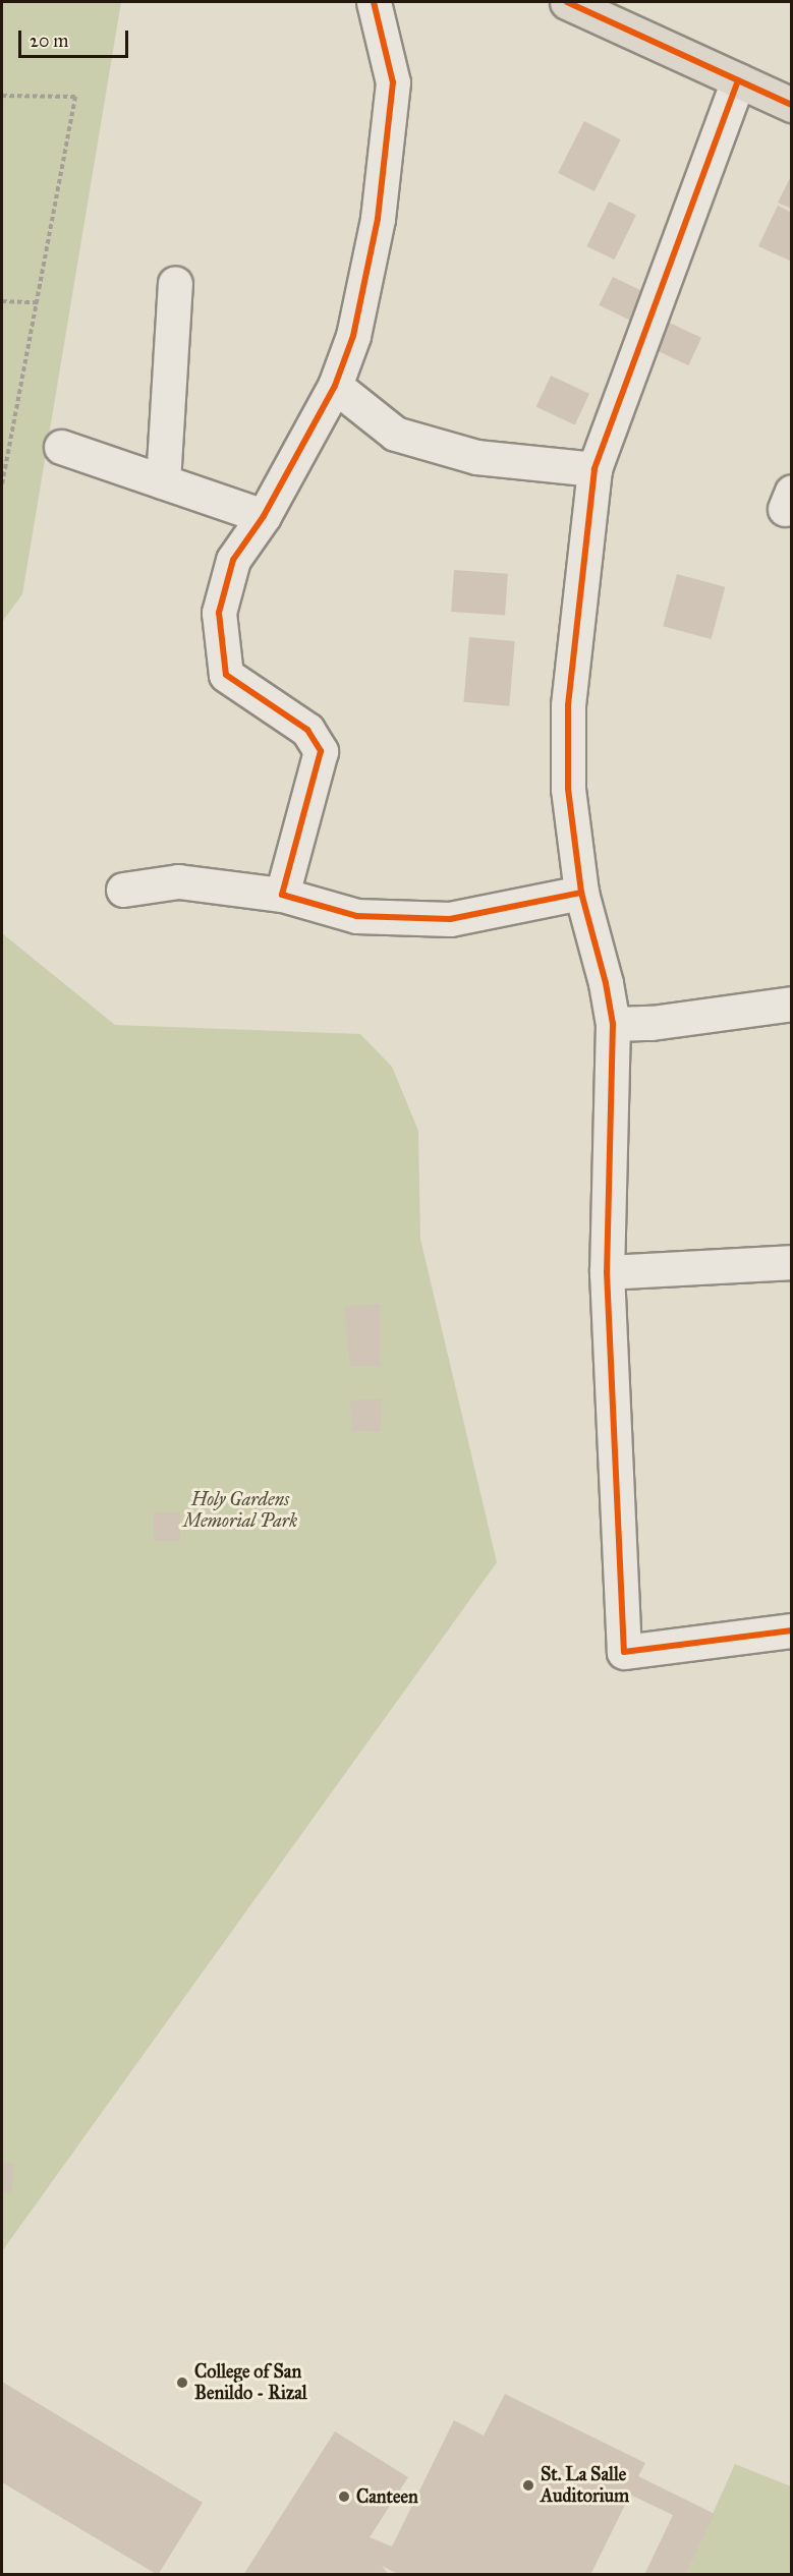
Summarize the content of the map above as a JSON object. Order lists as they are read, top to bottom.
{
  "parks": ["Holy Gardens Memorial Park"],
  "places": ["College of San Benildo - Rizal", "St. La Salle Auditorium", "Canteen"],
  "scale_bar": "20 m"
}
